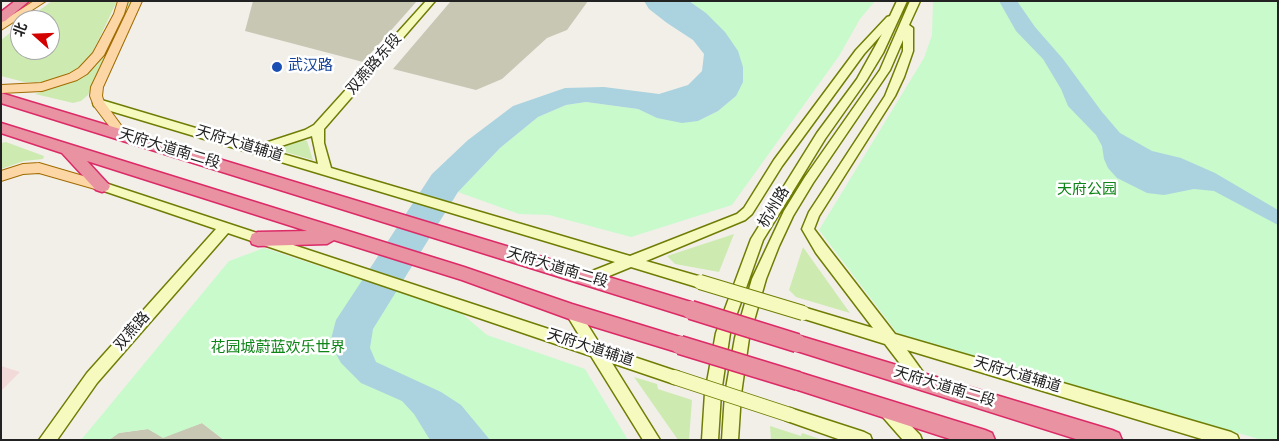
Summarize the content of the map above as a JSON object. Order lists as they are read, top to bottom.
{
  "streets": {
    "highway": ["天府大道南二段"],
    "main road": [
      "双燕路东段",
      "天府大道辅道",
      "杭州路",
      "双燕路"
    ]
  },
  "crossings": [
    ["双燕路东段", "天府大道辅道"]
  ],
  "parks": ["天府公园", "花园城蔚蓝欢乐世界"],
  "places": ["武汉路"],
  "north": "left"
}
